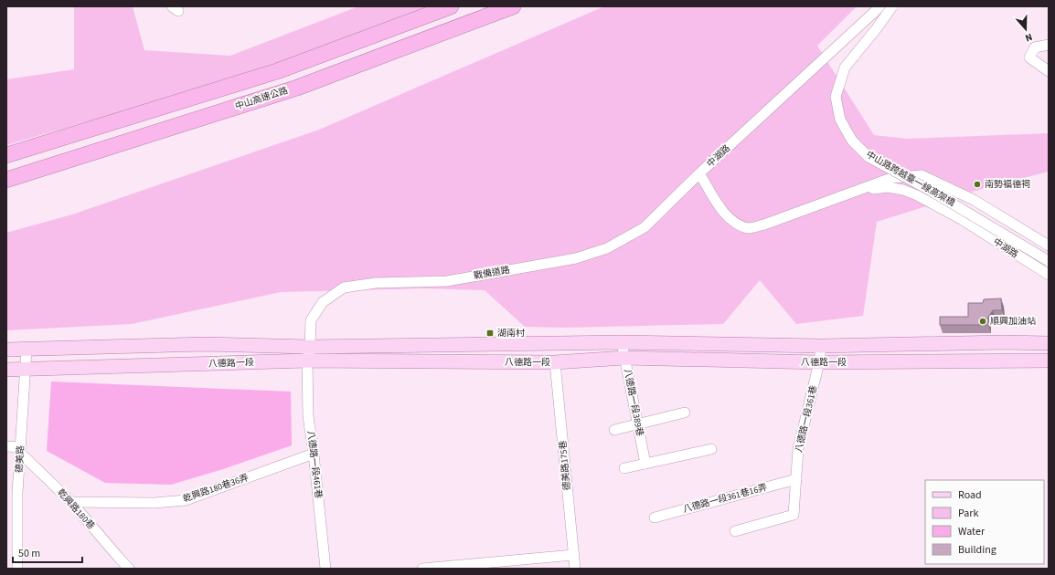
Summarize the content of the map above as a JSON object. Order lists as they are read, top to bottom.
{
  "streets": {
    "highway": ["中山高速公路"],
    "main road": ["八德路一段"],
    "street": [
      "中湖路",
      "中山路跨越臺一線高架橋",
      "戰備道路",
      "八德路一段389巷",
      "八德路一段361巷",
      "德美路",
      "八德路一段461巷",
      "德美路175巷",
      "乾興路180巷36弄",
      "八德路一段361巷16弄",
      "乾興路180巷"
    ]
  },
  "crossings": [
    ["中湖路", "戰備道路"],
    ["戰備道路", "八德路一段"],
    ["戰備道路", "八德路一段461巷"],
    ["八德路一段", "八德路一段389巷"],
    ["八德路一段", "八德路一段361巷"],
    ["八德路一段", "德美路"],
    ["八德路一段", "八德路一段461巷"],
    ["八德路一段", "德美路175巷"],
    ["八德路一段361巷", "八德路一段361巷16弄"],
    ["德美路", "乾興路180巷"],
    ["八德路一段461巷", "乾興路180巷36弄"],
    ["乾興路180巷36弄", "乾興路180巷"]
  ],
  "places": {
    "other": ["南勢福德祠", "順興加油站"],
    "transit": ["湖南村"]
  },
  "legend": [
    "Road",
    "Park",
    "Water",
    "Building"
  ],
  "scale_bar": "50 m",
  "north": "bottom"
}
